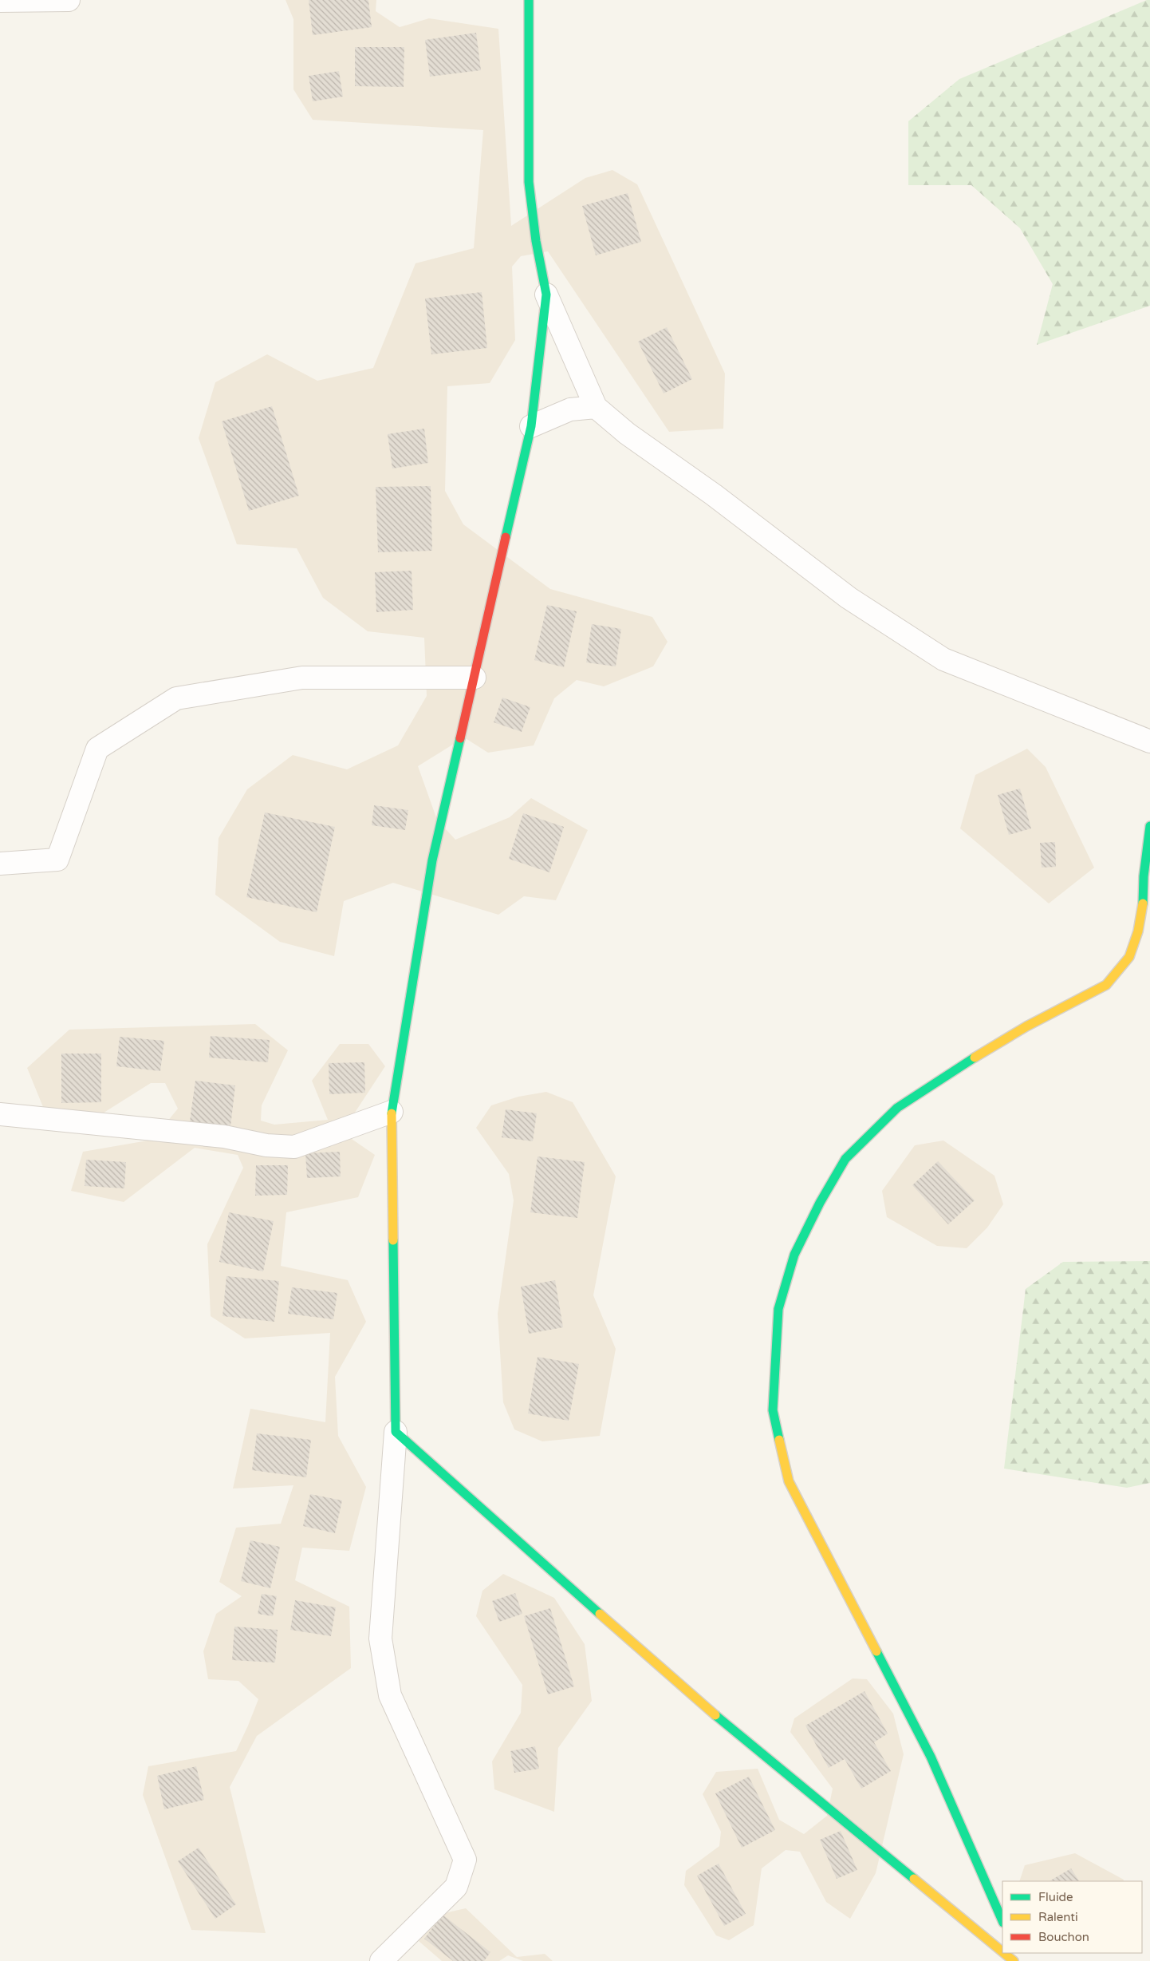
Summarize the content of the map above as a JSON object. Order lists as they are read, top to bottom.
{
  "legend": ["Fluide", "Ralenti", "Bouchon"]
}
